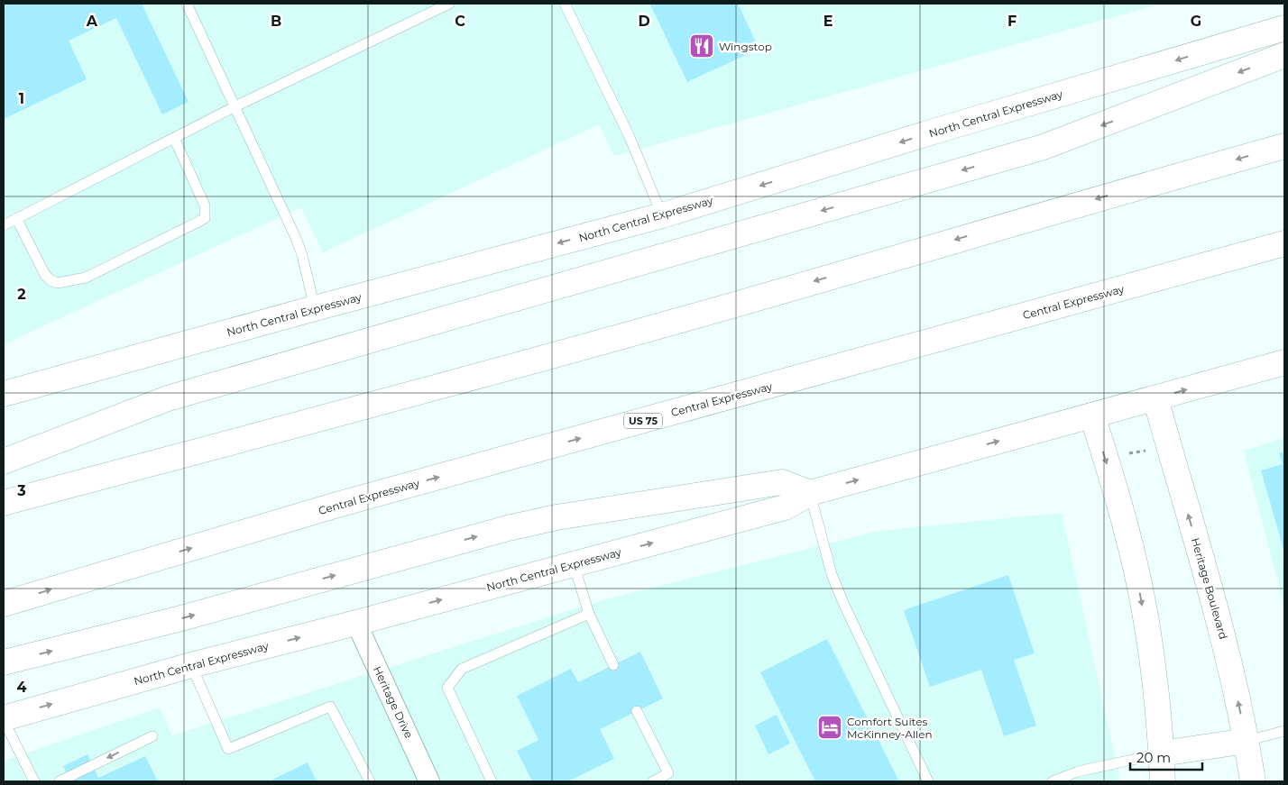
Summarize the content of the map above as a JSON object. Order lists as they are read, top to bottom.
{
  "streets": {
    "main road": [
      "North Central Expressway",
      "Central Expressway",
      "US 75",
      "Heritage Boulevard"
    ],
    "street": ["Heritage Drive"]
  },
  "crossings": [
    ["North Central Expressway", "Heritage Boulevard"],
    ["North Central Expressway", "Heritage Drive"]
  ],
  "places": {
    "restaurant": ["Wingstop"],
    "hotel": ["Comfort Suites McKinney-Allen"]
  },
  "scale_bar": "20 m",
  "grid": {
    "columns": [
      "A",
      "B",
      "C",
      "D",
      "E",
      "F",
      "G"
    ],
    "rows": [
      "1",
      "2",
      "3",
      "4"
    ]
  }
}
